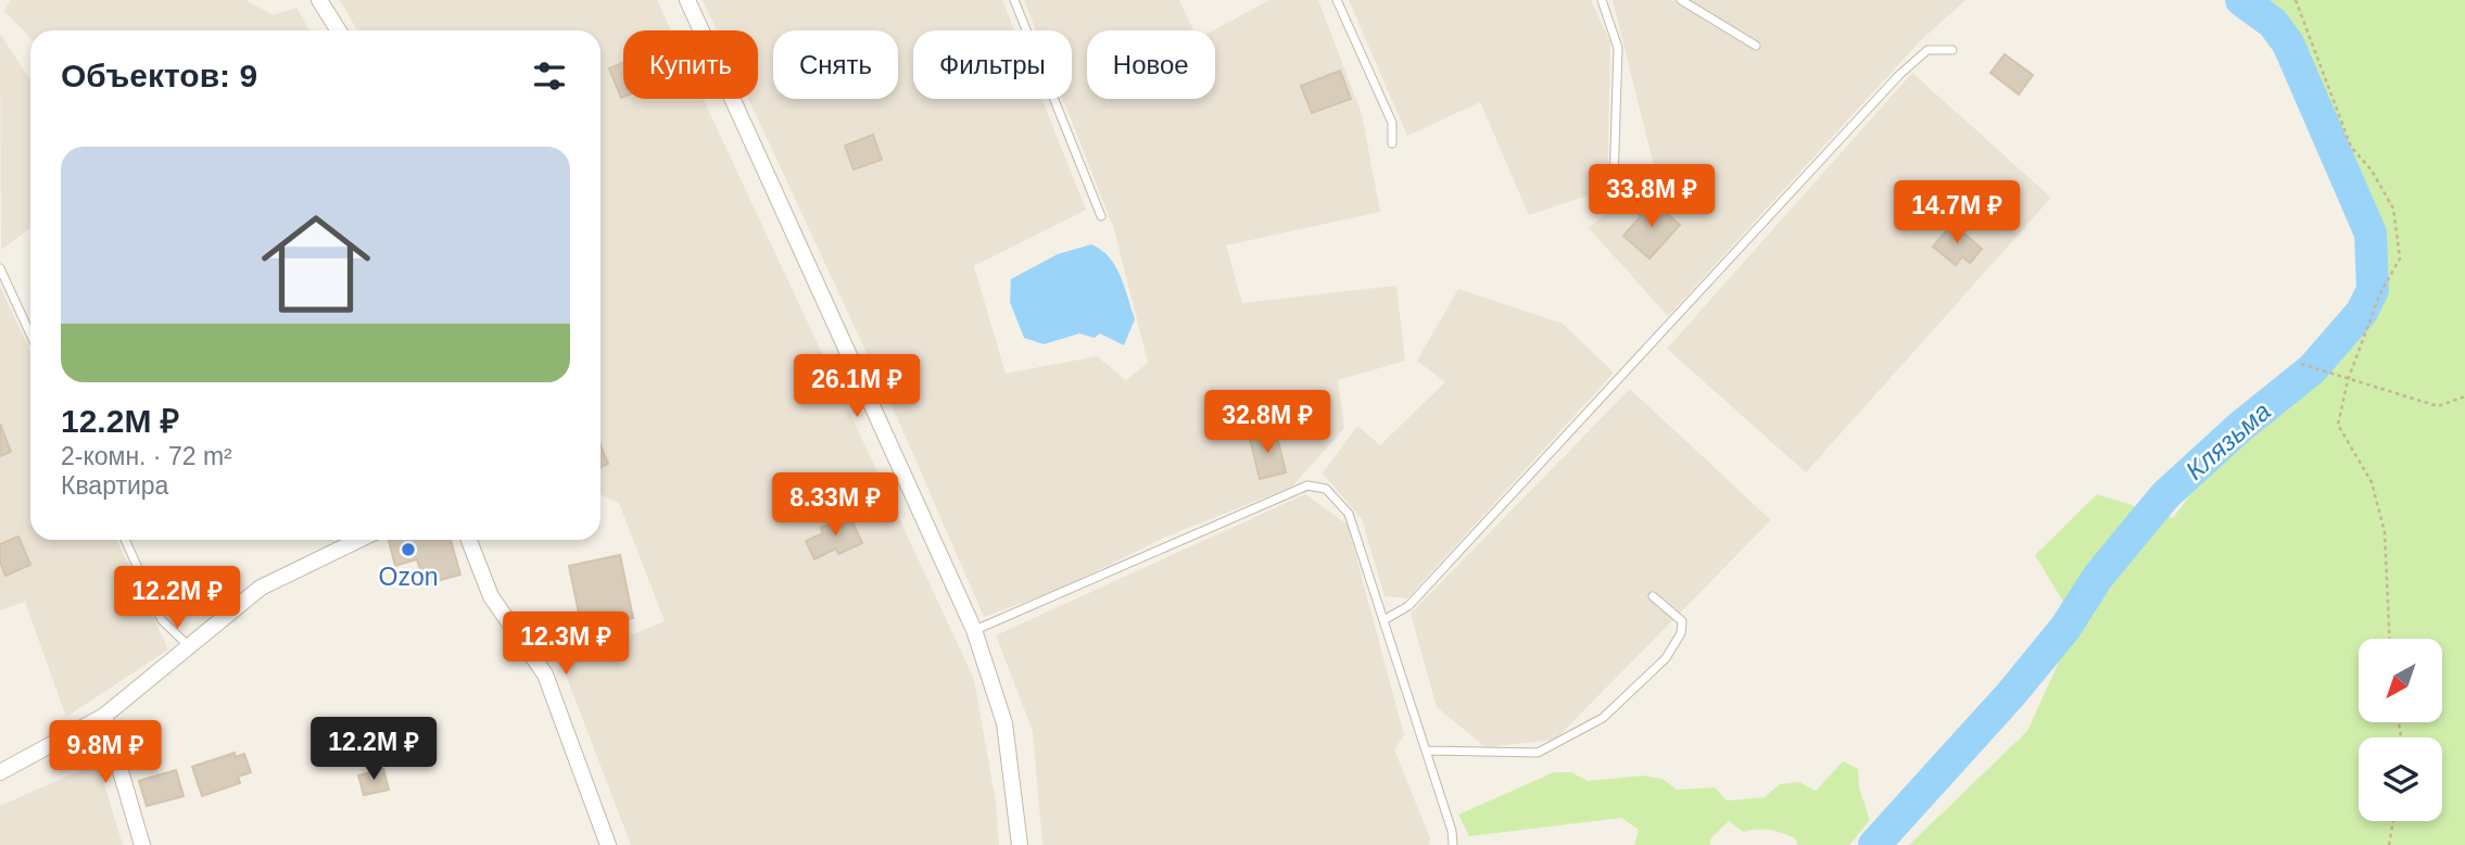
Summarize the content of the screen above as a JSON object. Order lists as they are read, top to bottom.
{
  "water": ["Клязьма"],
  "places": ["Ozon"],
  "north": "bottom left",
  "page": {
    "chip": [
      "Купить",
      "Снять",
      "Фильтры",
      "Новое"
    ],
    "heading": "Объектов: 9",
    "list": [
      {
        "name": "12.2M ₽",
        "note": "2-комн. · 72 m² · Квартира"
      }
    ],
    "price": [
      "33.8M ₽",
      "14.7M ₽",
      "26.1M ₽",
      "32.8M ₽",
      "8.33M ₽",
      "12.2M ₽",
      "12.3M ₽",
      "12.2M ₽",
      "9.8M ₽"
    ]
  }
}
